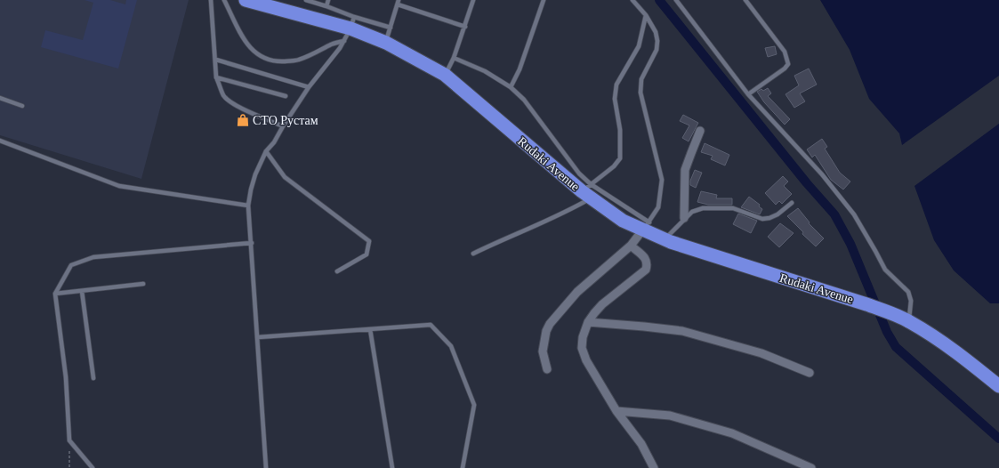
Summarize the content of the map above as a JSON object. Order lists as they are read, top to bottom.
{
  "streets": {
    "highway": ["Rudaki Avenue"]
  },
  "places": {
    "shop": ["СТО Рустам"]
  }
}
